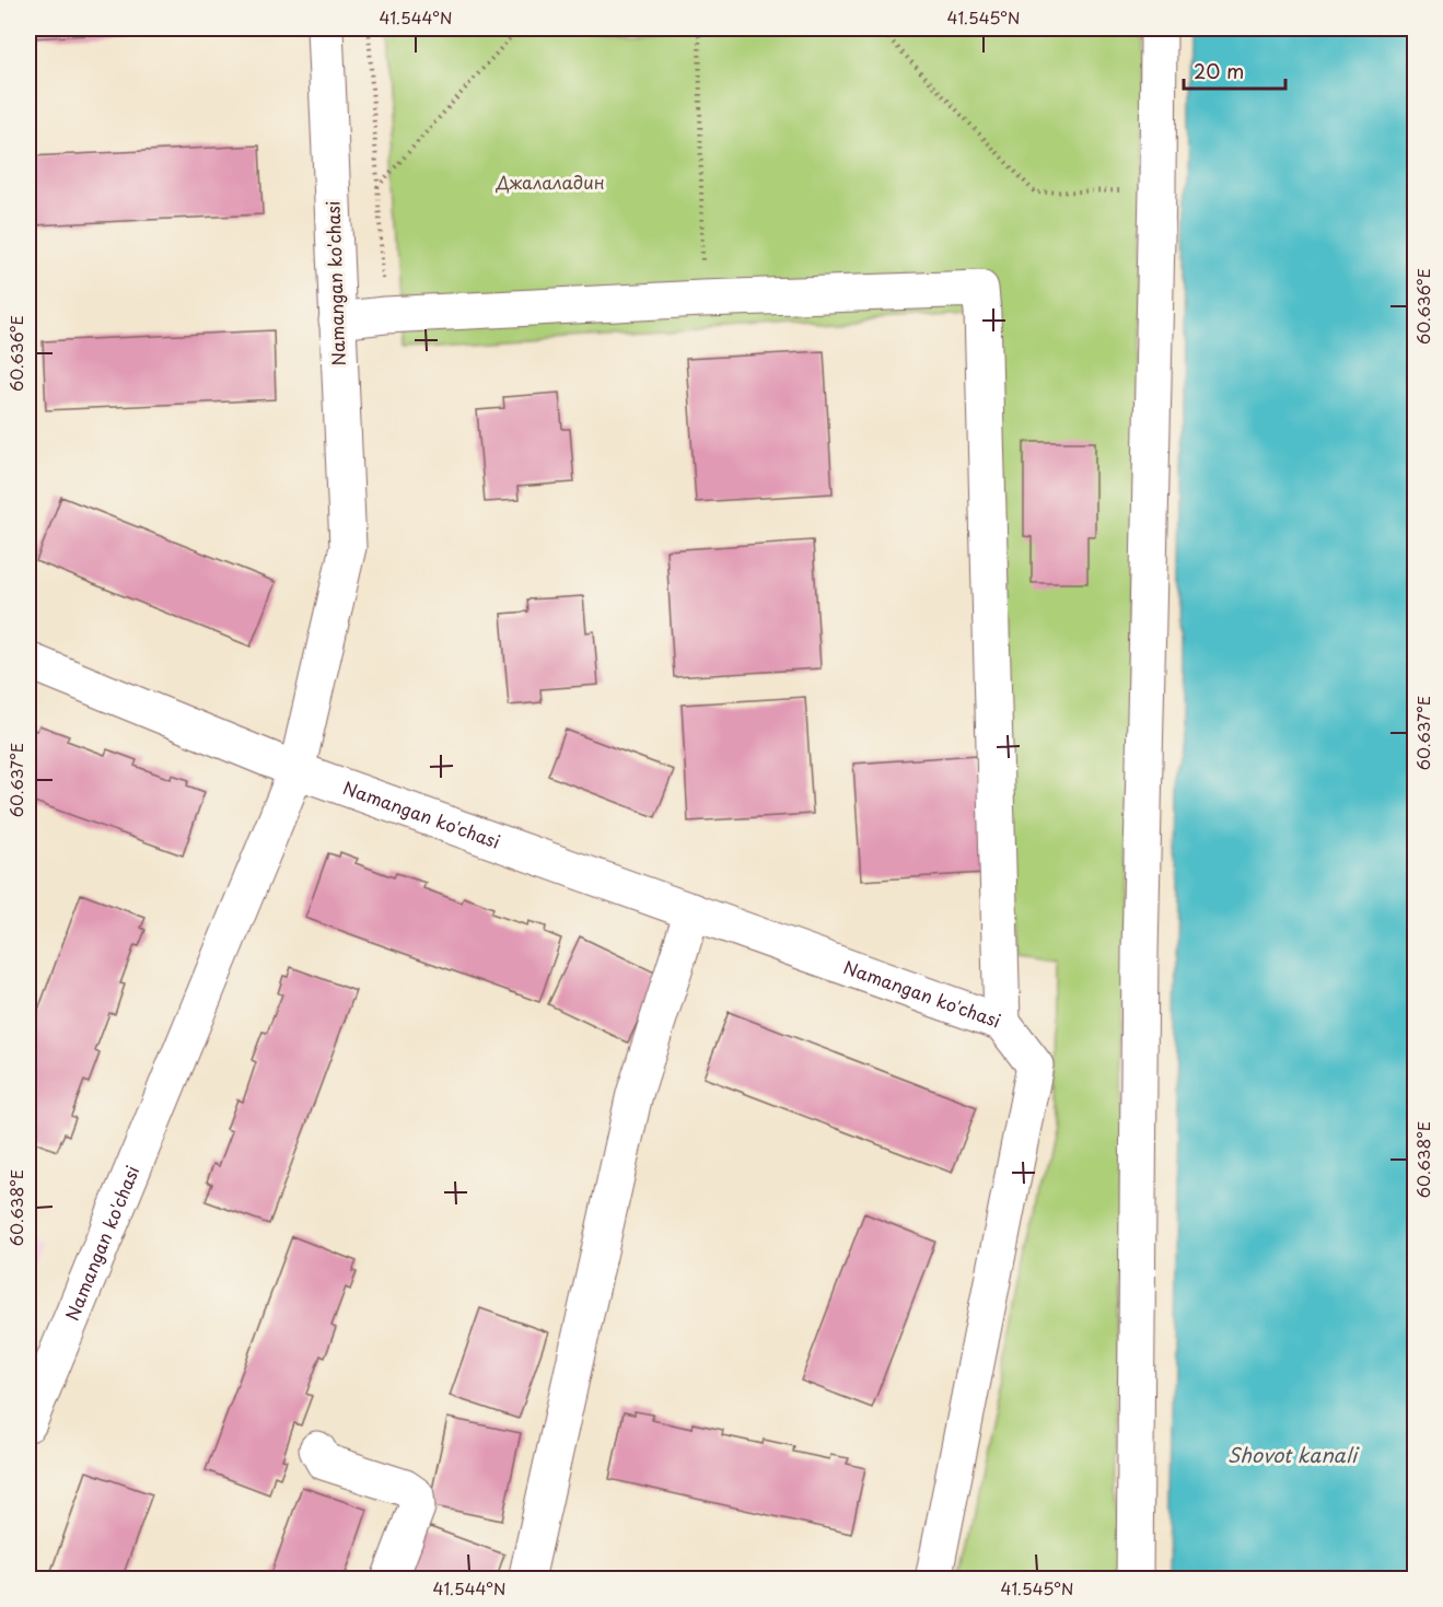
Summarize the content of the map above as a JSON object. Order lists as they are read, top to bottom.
{
  "streets": {
    "street": ["Namangan ko'chasi"]
  },
  "water": ["Shovot kanali"],
  "parks": ["Джалаладин"],
  "scale_bar": "20 m",
  "coordinates": [
    "41.544°N",
    "41.545°N",
    "60.636°E",
    "60.637°E",
    "60.638°E"
  ]
}
